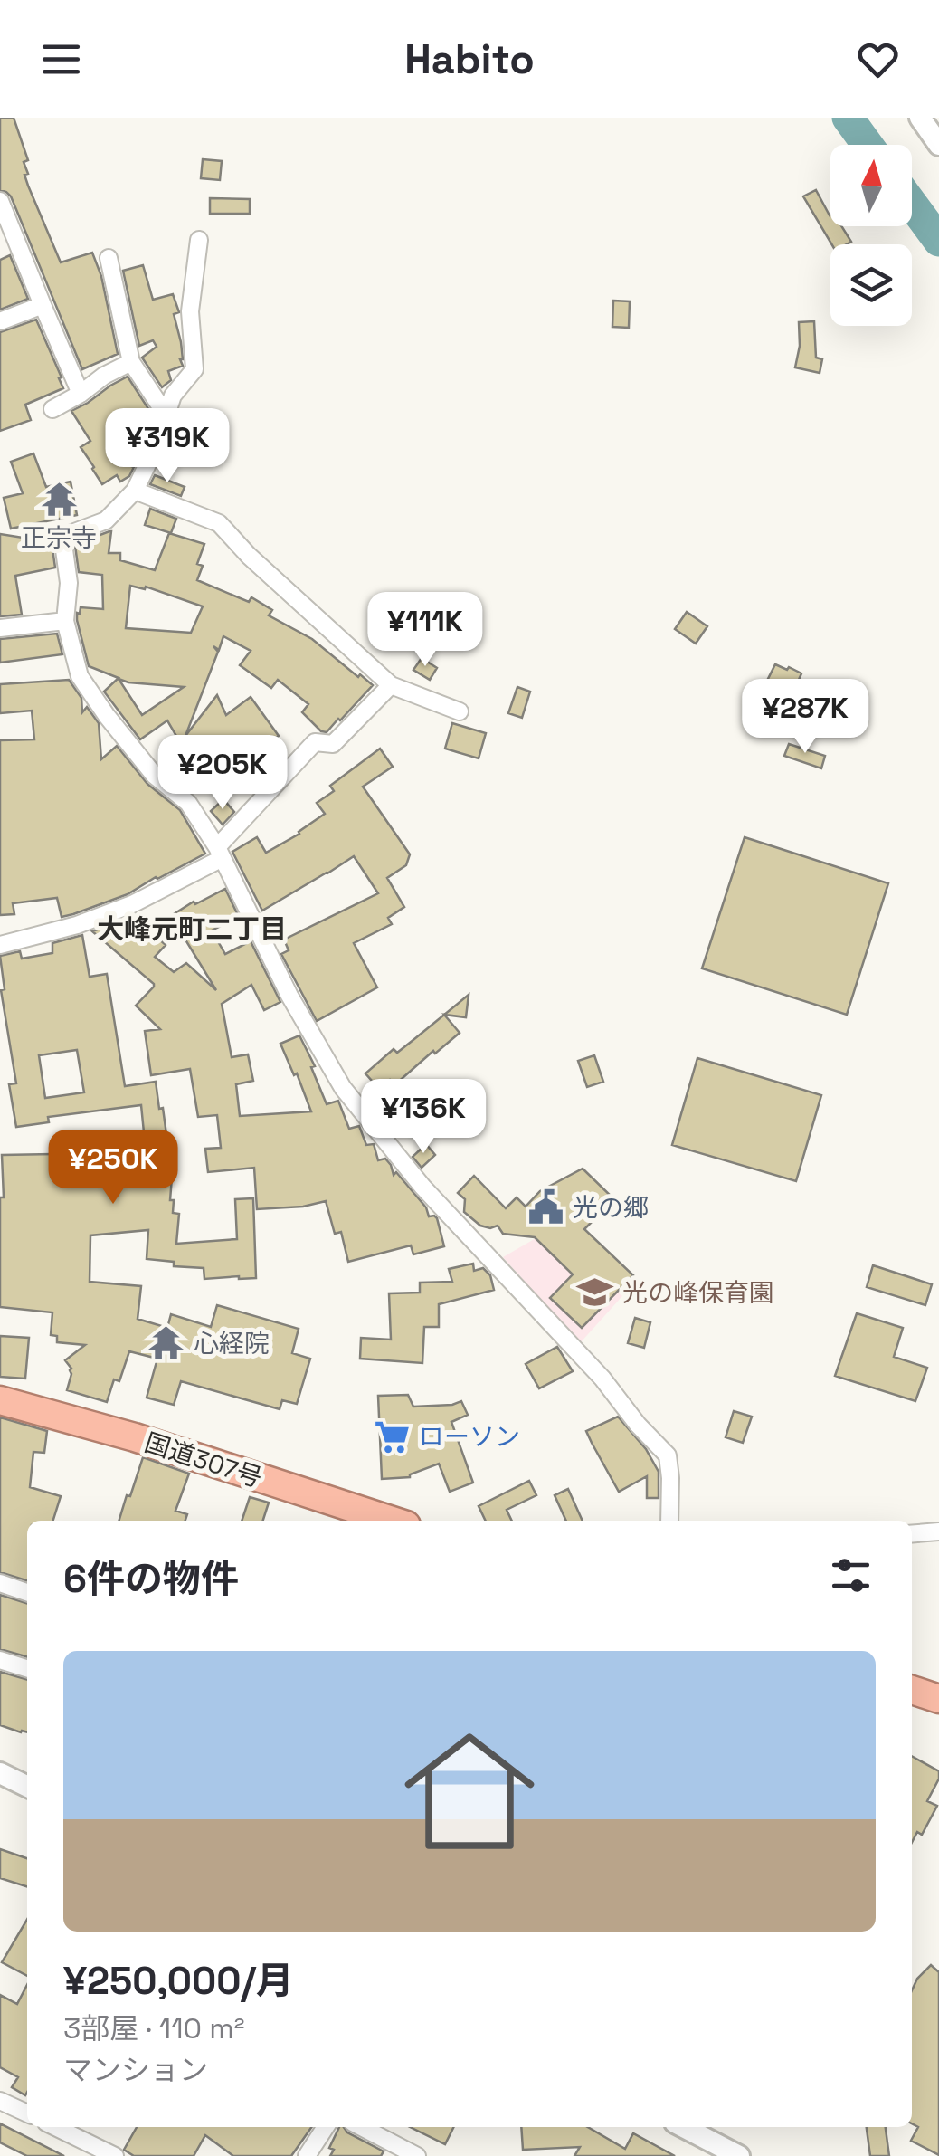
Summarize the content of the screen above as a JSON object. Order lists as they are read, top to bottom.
{
  "streets": {
    "highway": ["国道307号"]
  },
  "districts": ["大峰元町二丁目"],
  "places": {
    "temple": ["正宗寺", "心経院"],
    "public building": ["光の郷"],
    "school or university": ["光の峰保育園"],
    "supermarket": ["ローソン"]
  },
  "north": "top",
  "page": {
    "header": "Habito",
    "price": [
      "¥319K",
      "¥111K",
      "¥287K",
      "¥205K",
      "¥136K",
      "¥250K"
    ],
    "heading": "6件の物件",
    "list": [
      {
        "name": "¥250,000/月",
        "note": "3部屋 · 110 m² · マンション"
      }
    ]
  }
}
